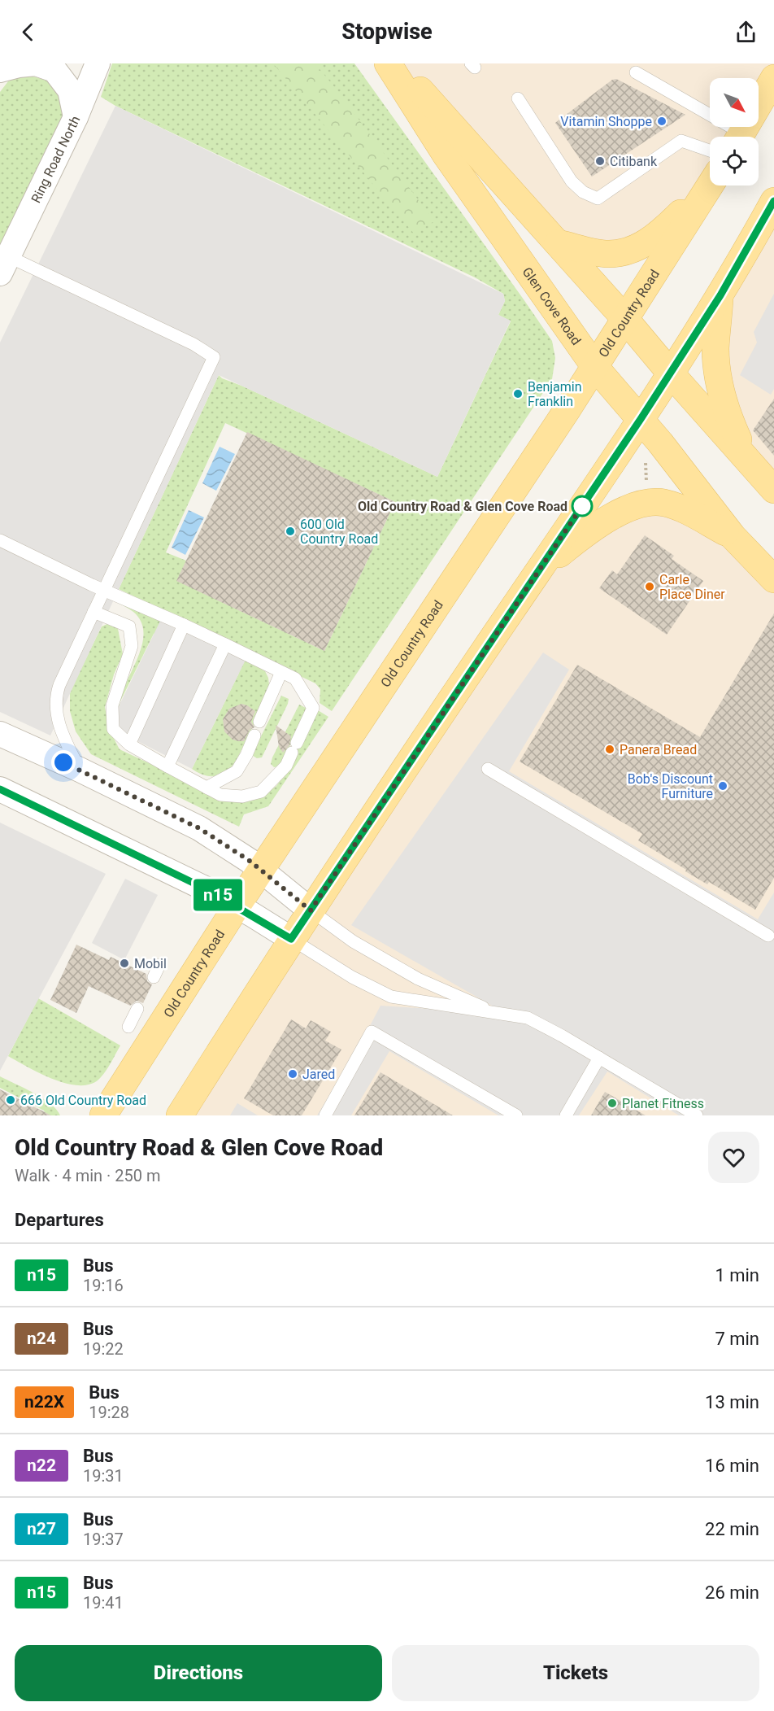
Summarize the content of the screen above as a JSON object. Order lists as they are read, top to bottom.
{
  "streets": {
    "main road": ["Glen Cove Road", "Old Country Road"],
    "street": ["Ring Road North"]
  },
  "crossings": [
    ["Glen Cove Road", "Old Country Road"]
  ],
  "places": [
    "Vitamin Shoppe",
    "Citibank",
    "Benjamin Franklin",
    "Old Country Road & Glen Cove Road",
    "600 Old Country Road",
    "Carle Place Diner",
    "Panera Bread",
    "Bob's Discount Furniture",
    "Mobil",
    "Jared",
    "666 Old Country Road",
    "Planet Fitness"
  ],
  "lines": ["bus line n15"],
  "north": "bottom right",
  "page": {
    "header": "Stopwise",
    "on_map": "n15",
    "heading": [
      ["Old Country Road & Glen Cove Road", "Walk · 4 min · 250 m"],
      "Departures"
    ],
    "list": [
      {
        "mark": "n15",
        "name": "Bus",
        "note": "19:16",
        "value": "1 min"
      },
      {
        "mark": "n24",
        "name": "Bus",
        "note": "19:22",
        "value": "7 min"
      },
      {
        "mark": "n22X",
        "name": "Bus",
        "note": "19:28",
        "value": "13 min"
      },
      {
        "mark": "n22",
        "name": "Bus",
        "note": "19:31",
        "value": "16 min"
      },
      {
        "mark": "n27",
        "name": "Bus",
        "note": "19:37",
        "value": "22 min"
      },
      {
        "mark": "n15",
        "name": "Bus",
        "note": "19:41",
        "value": "26 min"
      }
    ],
    "buttons": ["Directions", "Tickets"]
  }
}
